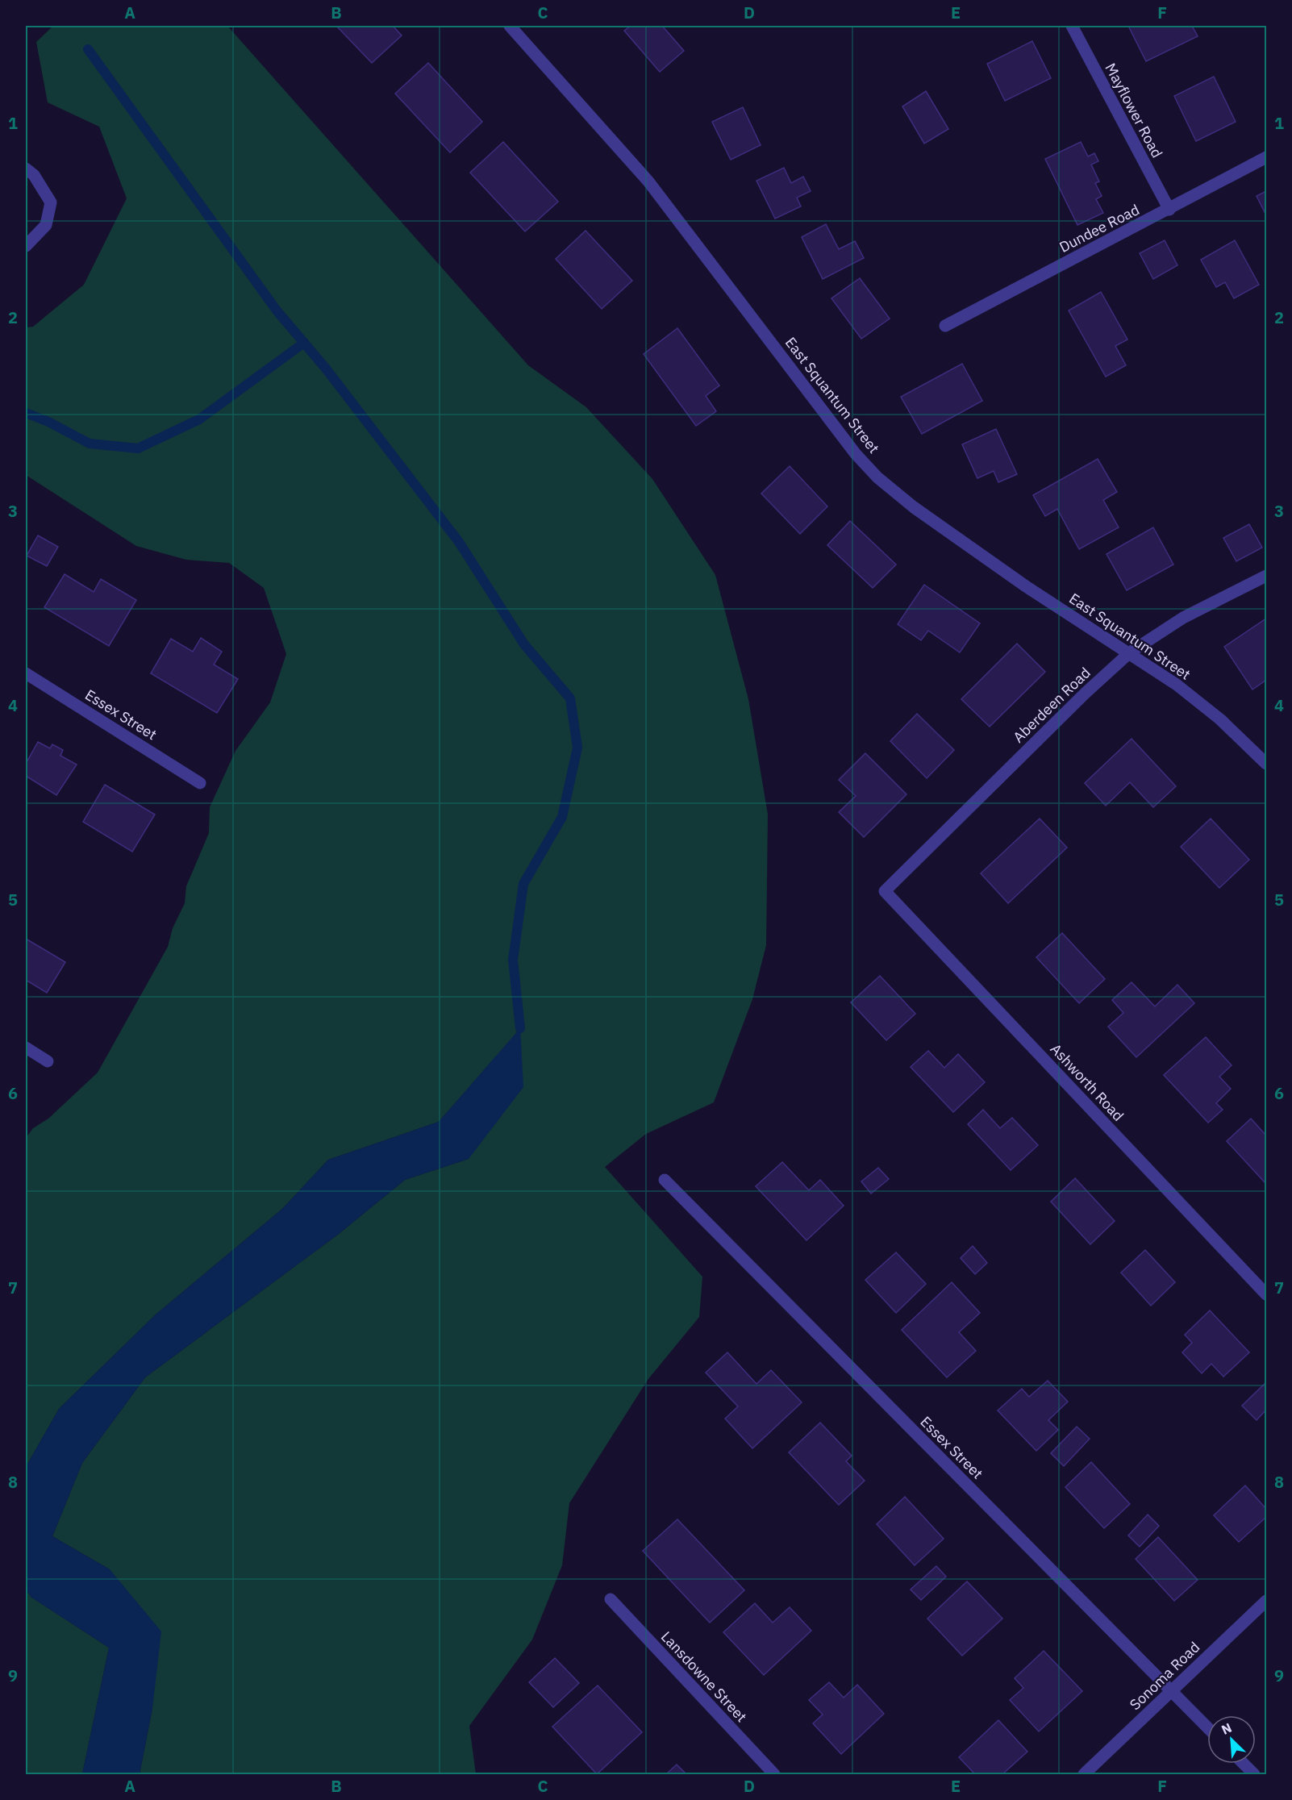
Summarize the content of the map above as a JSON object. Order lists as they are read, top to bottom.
{
  "streets": {
    "street": [
      "Mayflower Road",
      "Dundee Road",
      "East Squantum Street",
      "Aberdeen Road",
      "Essex Street",
      "Ashworth Road",
      "Sonoma Road",
      "Lansdowne Street"
    ]
  },
  "crossings": [
    ["Mayflower Road", "Dundee Road"],
    ["East Squantum Street", "Aberdeen Road"],
    ["Aberdeen Road", "Ashworth Road"],
    ["Essex Street", "Sonoma Road"]
  ],
  "north": "top left",
  "grid": {
    "columns": [
      "A",
      "B",
      "C",
      "D",
      "E",
      "F"
    ],
    "rows": [
      "1",
      "2",
      "3",
      "4",
      "5",
      "6",
      "7",
      "8",
      "9"
    ]
  }
}
